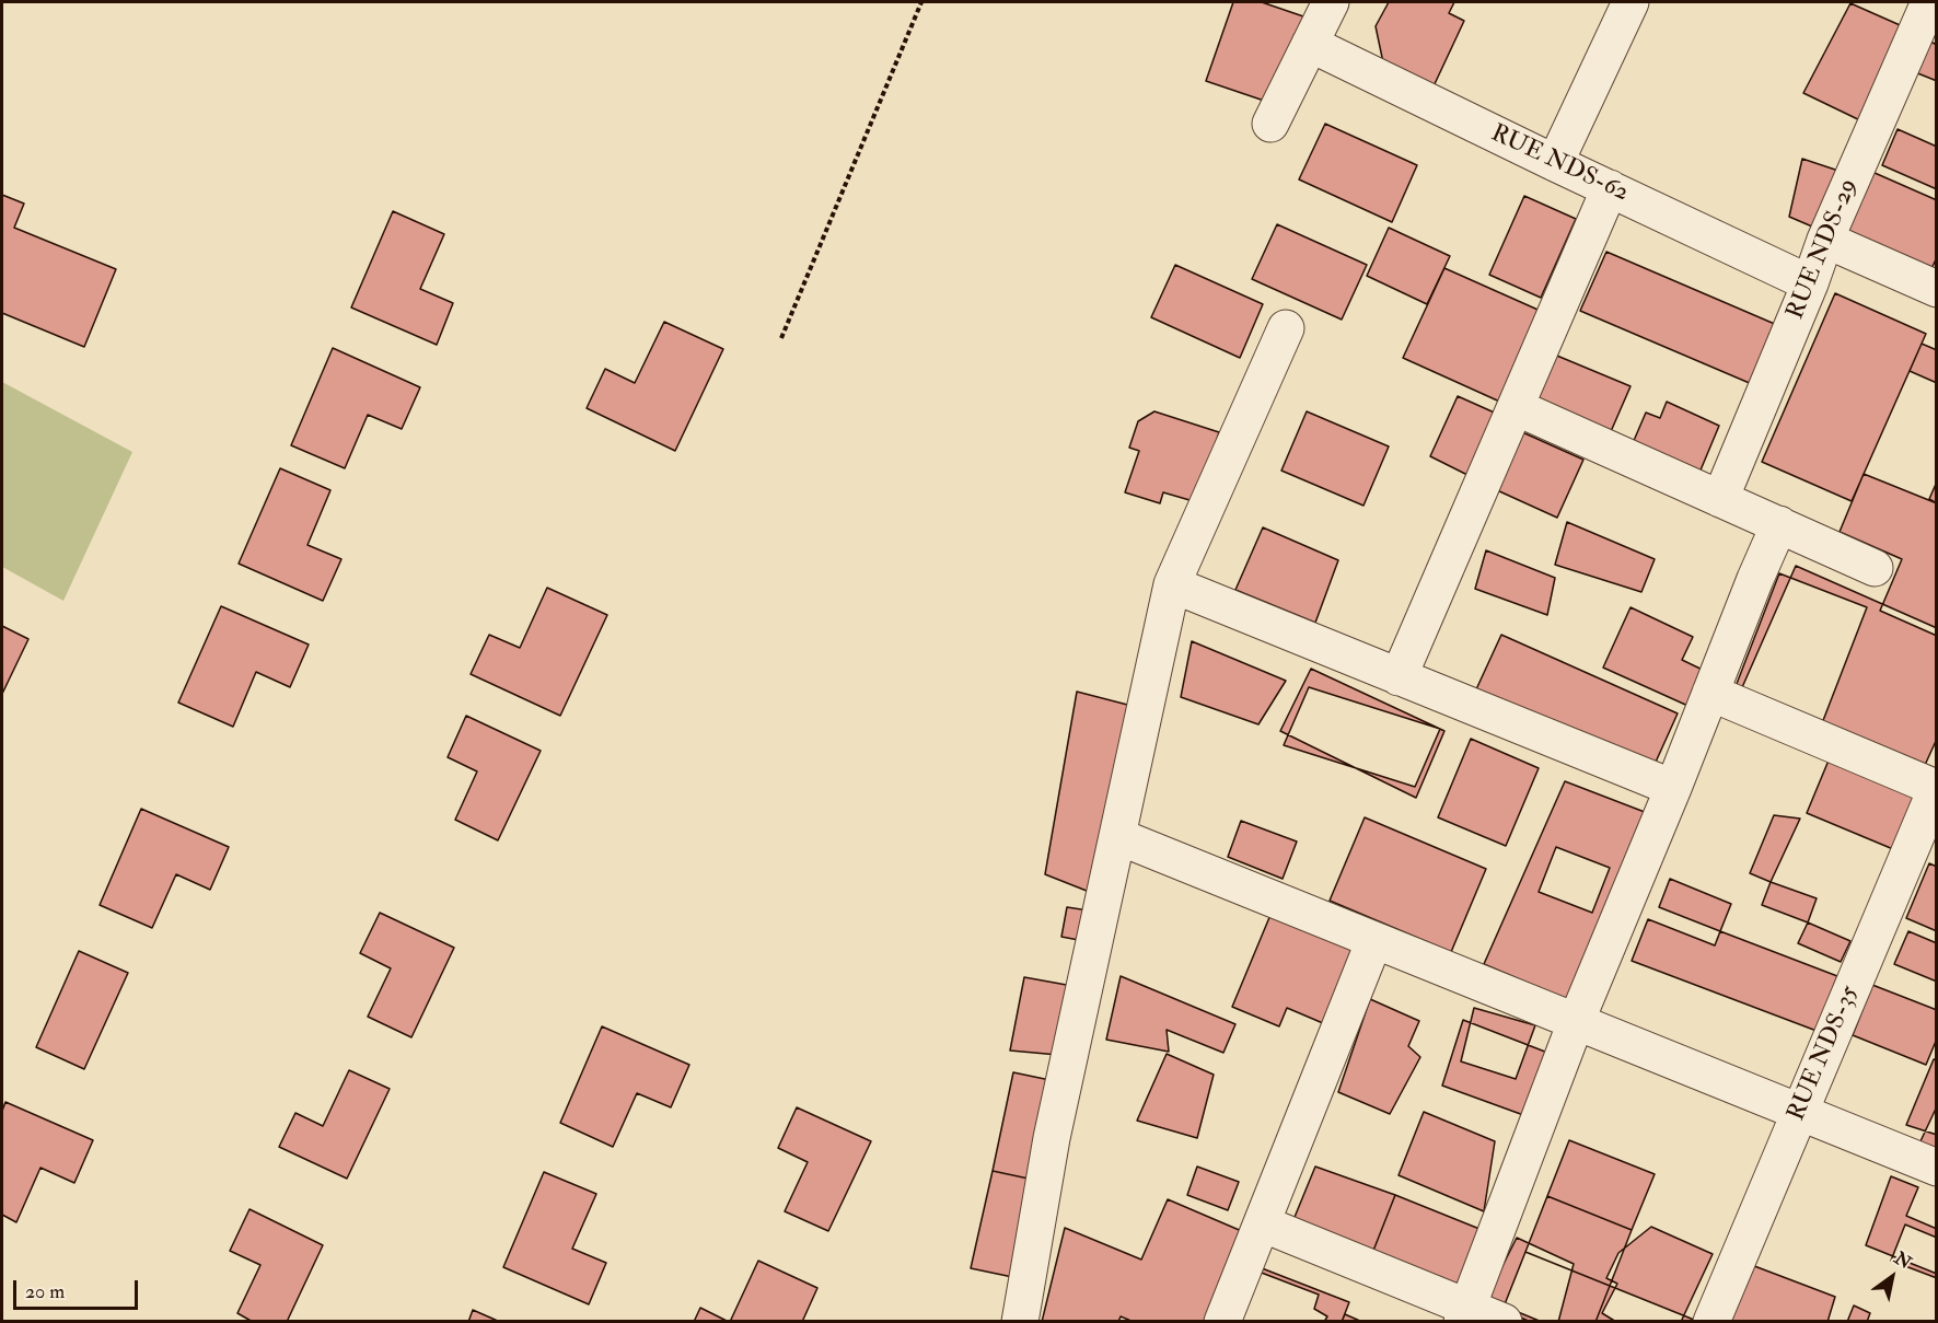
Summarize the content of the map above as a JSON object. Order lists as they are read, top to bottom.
{
  "streets": {
    "street": ["RUE NDS-62", "RUE NDS-29", "RUE NDS-35"]
  },
  "crossings": [
    ["RUE NDS-62", "RUE NDS-29"]
  ],
  "scale_bar": "20 m",
  "north": "top right"
}
